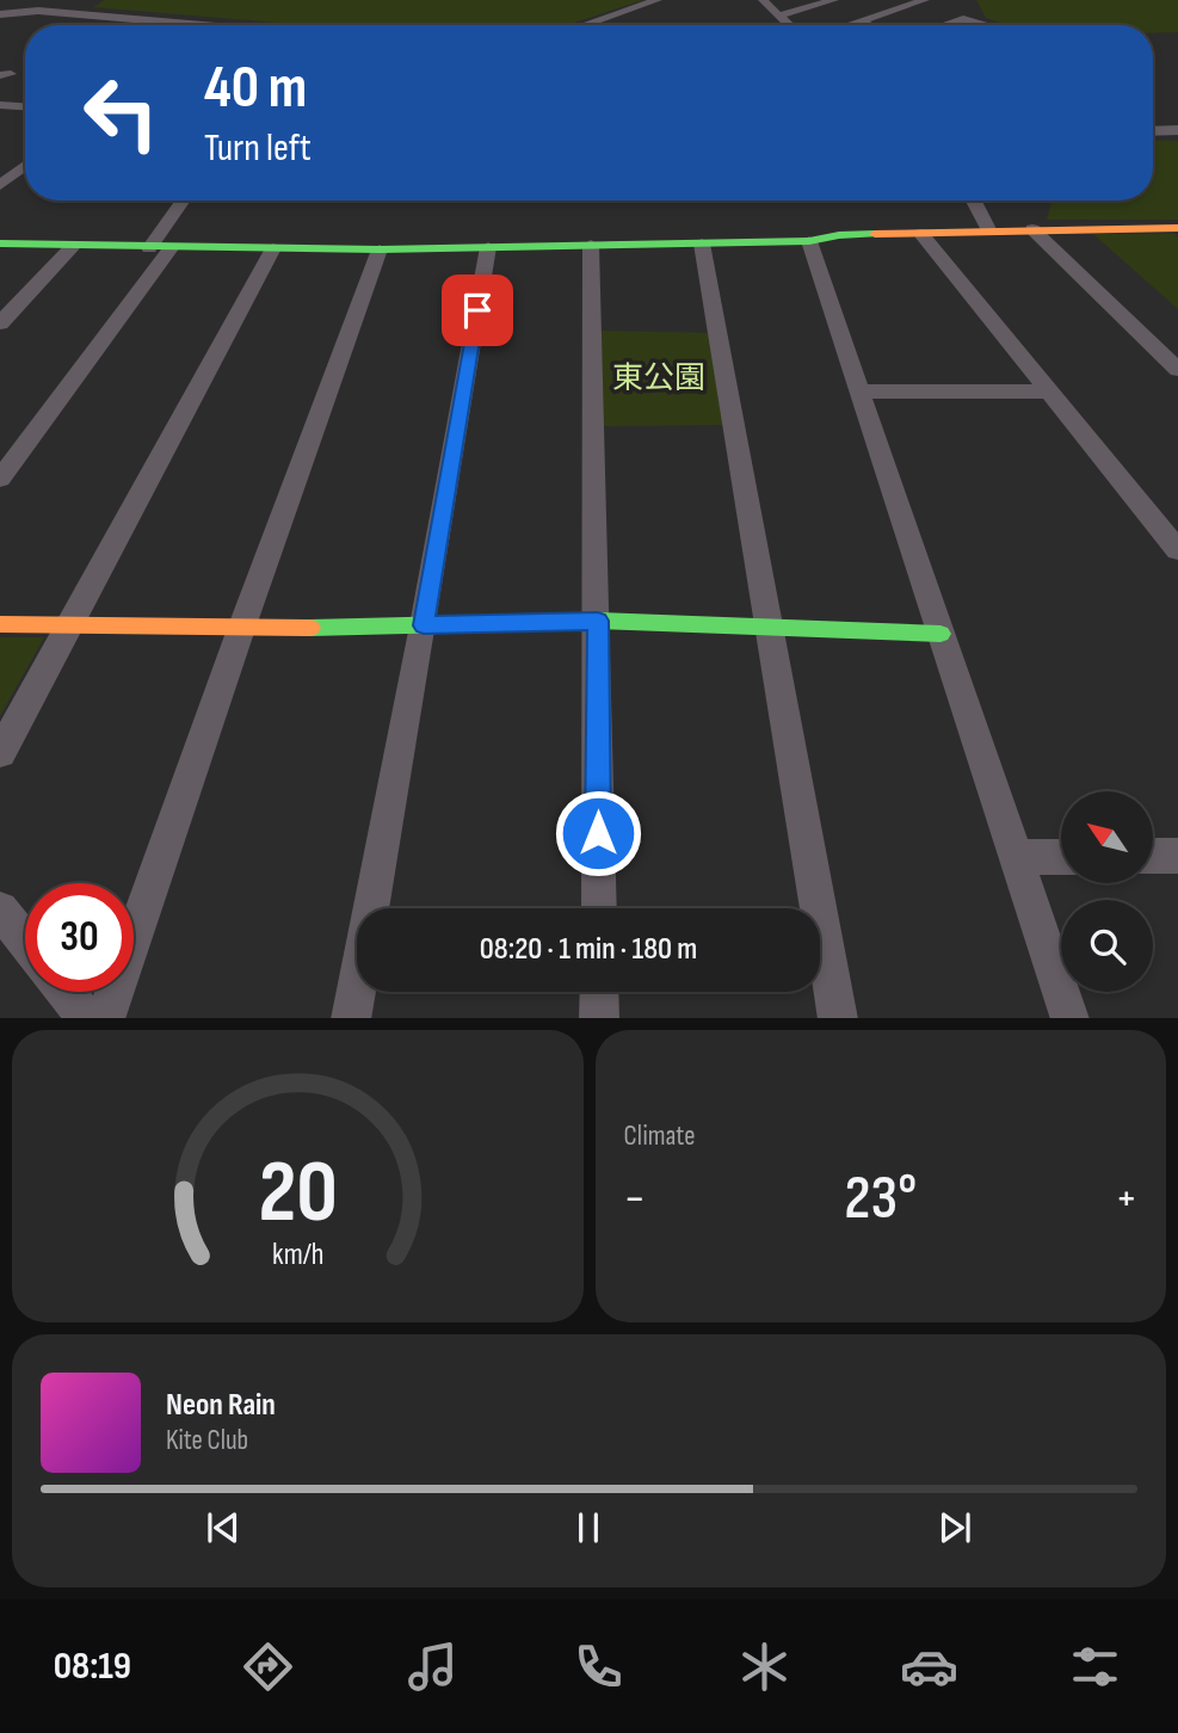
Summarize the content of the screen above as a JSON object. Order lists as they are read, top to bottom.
{
  "parks": ["東公園"],
  "north": "top left",
  "page": {
    "turn": ["40 m", "Turn left"],
    "limit": "30",
    "trip": "08:20 · 1 min · 180 m",
    "tile": "Climate",
    "heat": ["−", "23°", "+"],
    "song": ["Neon Rain", "Kite Club"],
    "tabs": "08:19",
    "gauge": ["20", "km/h"]
  }
}
